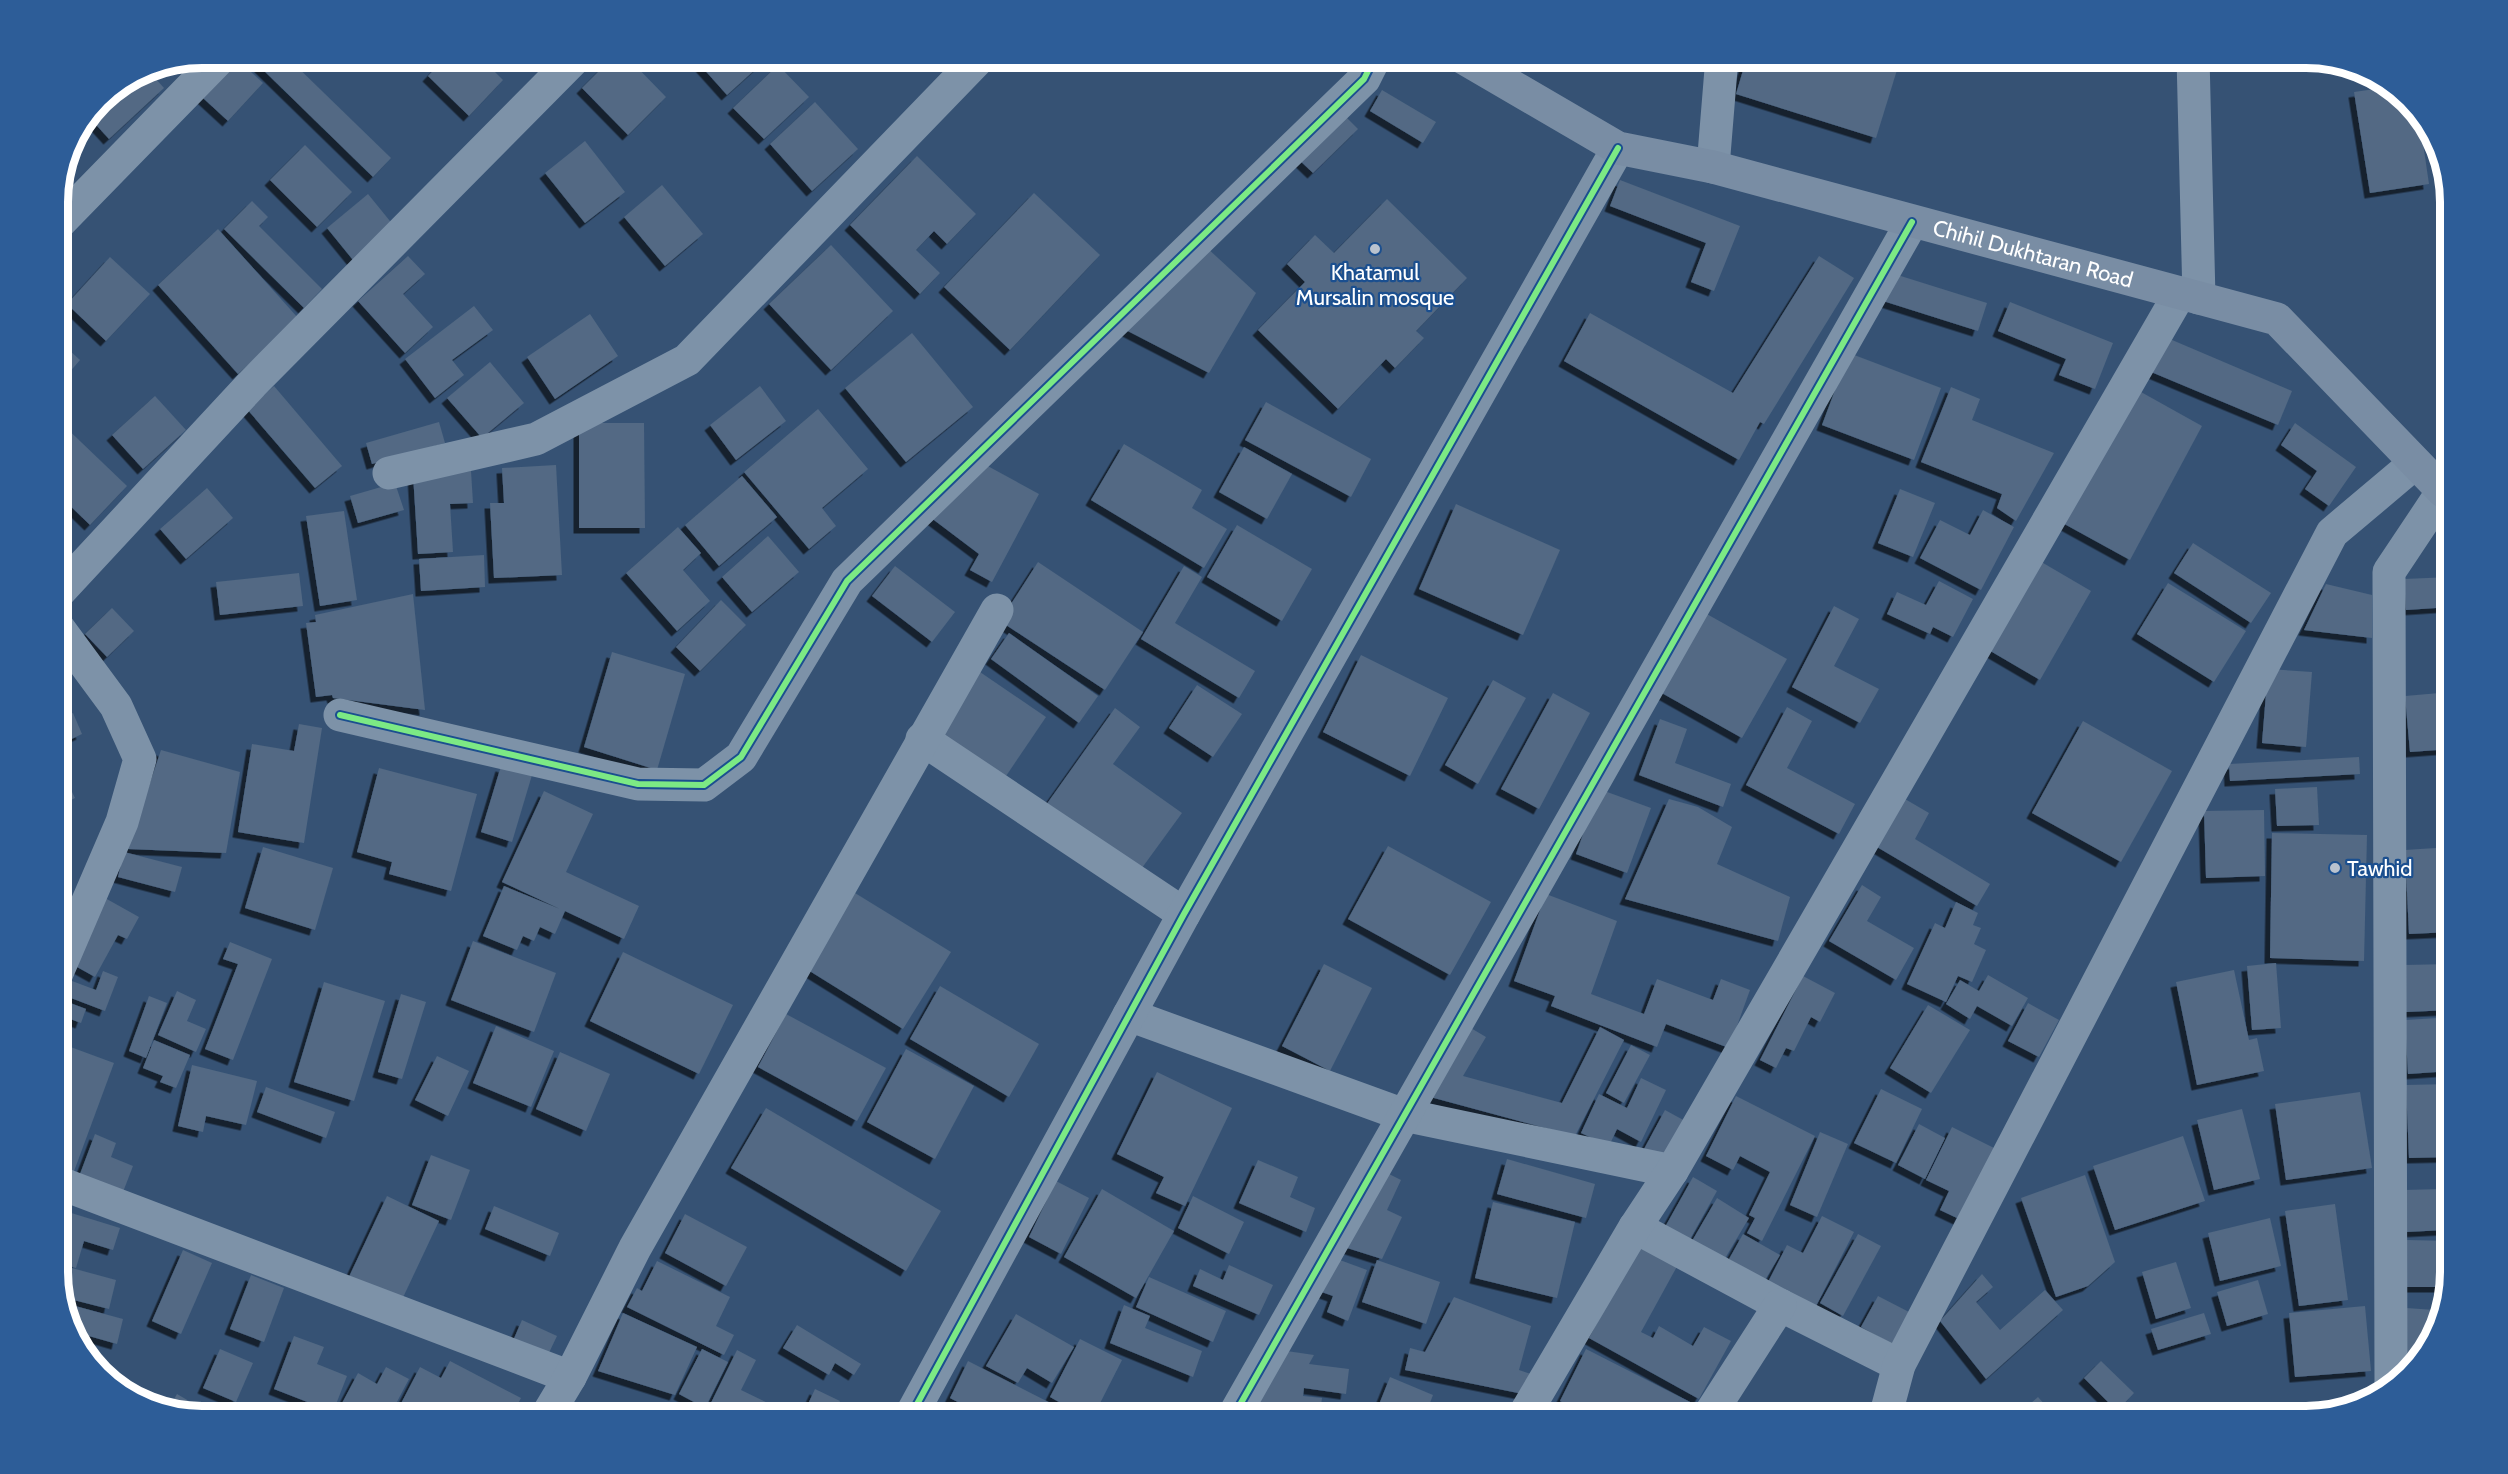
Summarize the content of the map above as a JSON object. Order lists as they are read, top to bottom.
{
  "streets": {
    "street": ["Chihil Dukhtaran Road"]
  },
  "places": ["Khatamul Mursalin mosque", "Tawhid"]
}
